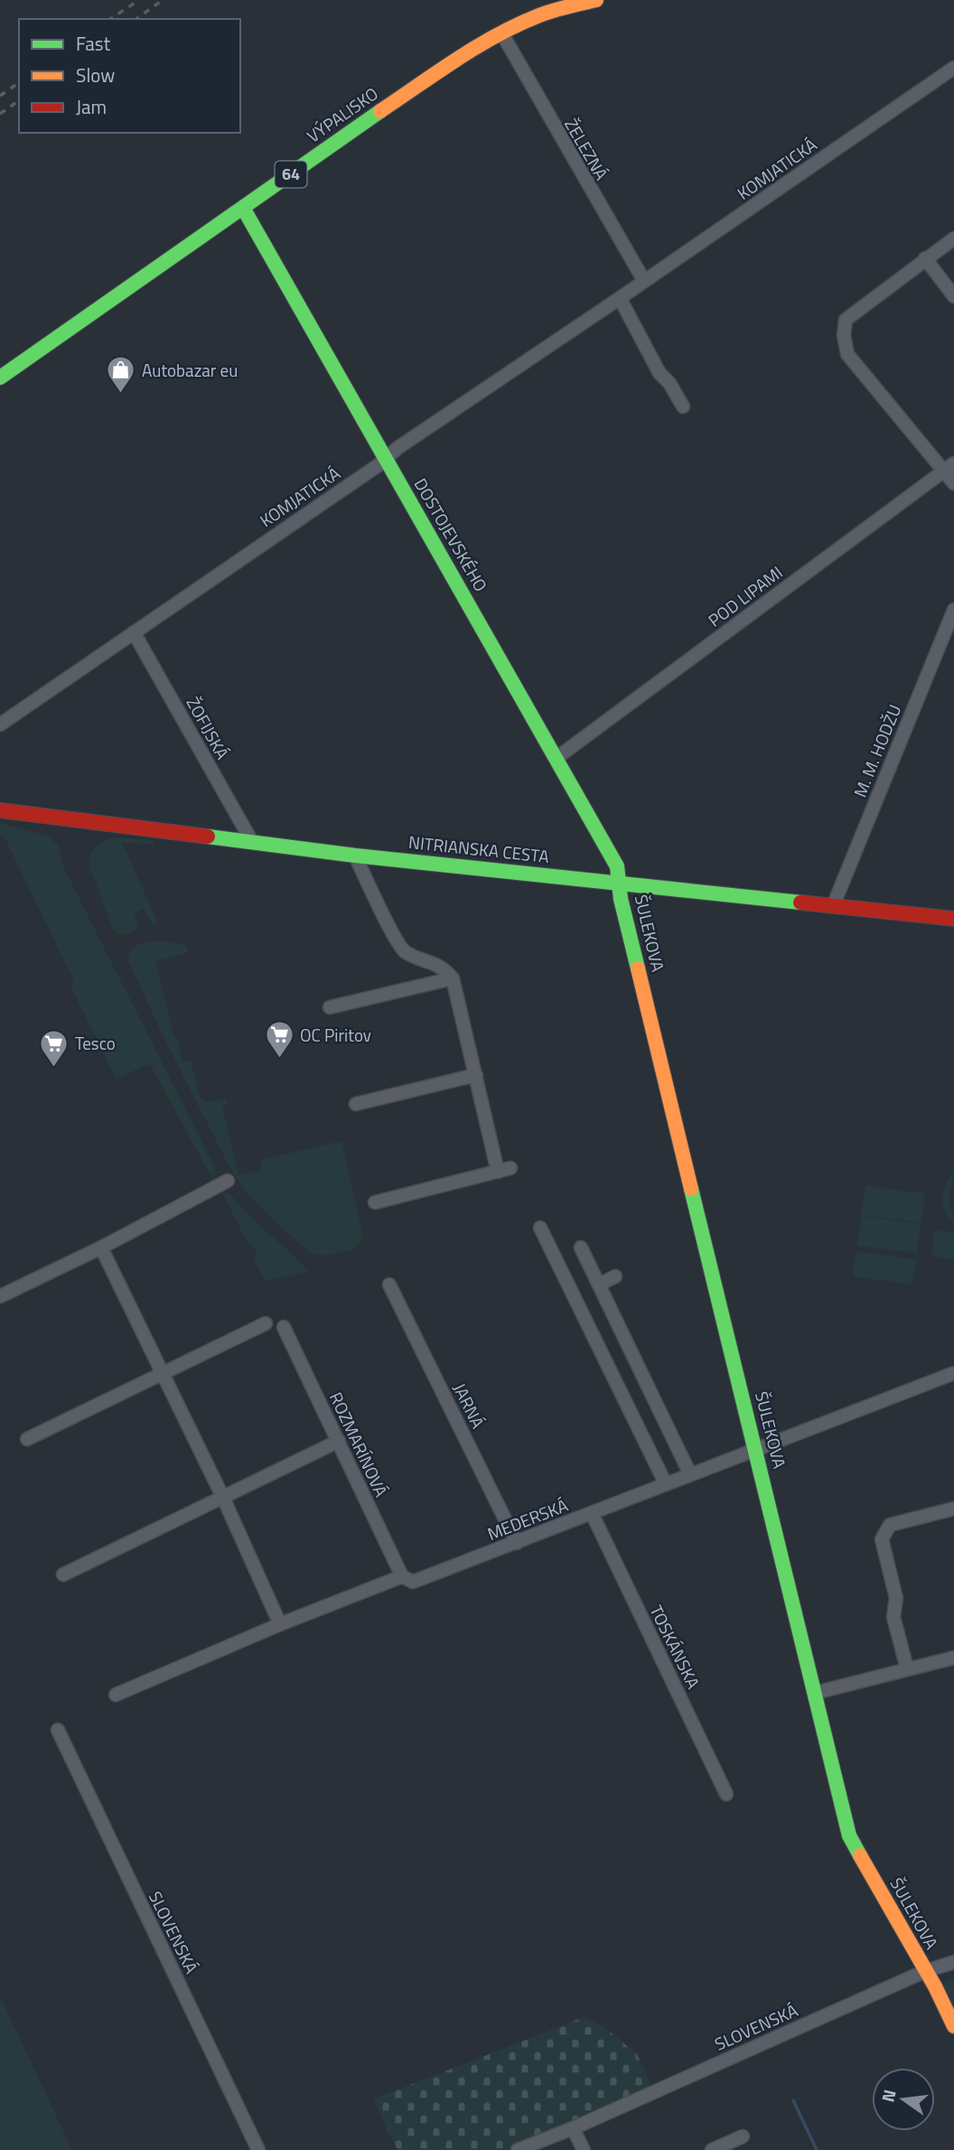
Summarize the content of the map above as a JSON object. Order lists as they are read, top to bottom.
{
  "streets": {
    "street": [
      "VÝPALISKO",
      "ŽELEZNÁ",
      "KOMJATICKÁ",
      "64",
      "DOSTOJEVSKÉHO",
      "POD LIPAMI",
      "ŽOFIJSKÁ",
      "M. M. HODŽU",
      "NITRIANSKA CESTA",
      "ŠULEKOVA",
      "JARNÁ",
      "ROZMARÍNOVÁ",
      "MEDERSKÁ",
      "TOSKÁNSKA",
      "SLOVENSKÁ"
    ]
  },
  "crossings": [
    ["VÝPALISKO", "ŽELEZNÁ"],
    ["VÝPALISKO", "DOSTOJEVSKÉHO"],
    ["ŽELEZNÁ", "KOMJATICKÁ"],
    ["KOMJATICKÁ", "DOSTOJEVSKÉHO"],
    ["KOMJATICKÁ", "ŽOFIJSKÁ"],
    ["DOSTOJEVSKÉHO", "POD LIPAMI"],
    ["DOSTOJEVSKÉHO", "NITRIANSKA CESTA"],
    ["DOSTOJEVSKÉHO", "ŠULEKOVA"],
    ["ŽOFIJSKÁ", "NITRIANSKA CESTA"],
    ["M. M. HODŽU", "NITRIANSKA CESTA"],
    ["NITRIANSKA CESTA", "ŠULEKOVA"],
    ["ŠULEKOVA", "MEDERSKÁ"],
    ["ŠULEKOVA", "SLOVENSKÁ"],
    ["JARNÁ", "MEDERSKÁ"],
    ["ROZMARÍNOVÁ", "MEDERSKÁ"],
    ["MEDERSKÁ", "TOSKÁNSKA"]
  ],
  "places": {
    "shop": ["Autobazar eu"],
    "supermarket": ["OC Piritov", "Tesco"]
  },
  "legend": ["Fast", "Slow", "Jam"],
  "north": "left"
}
